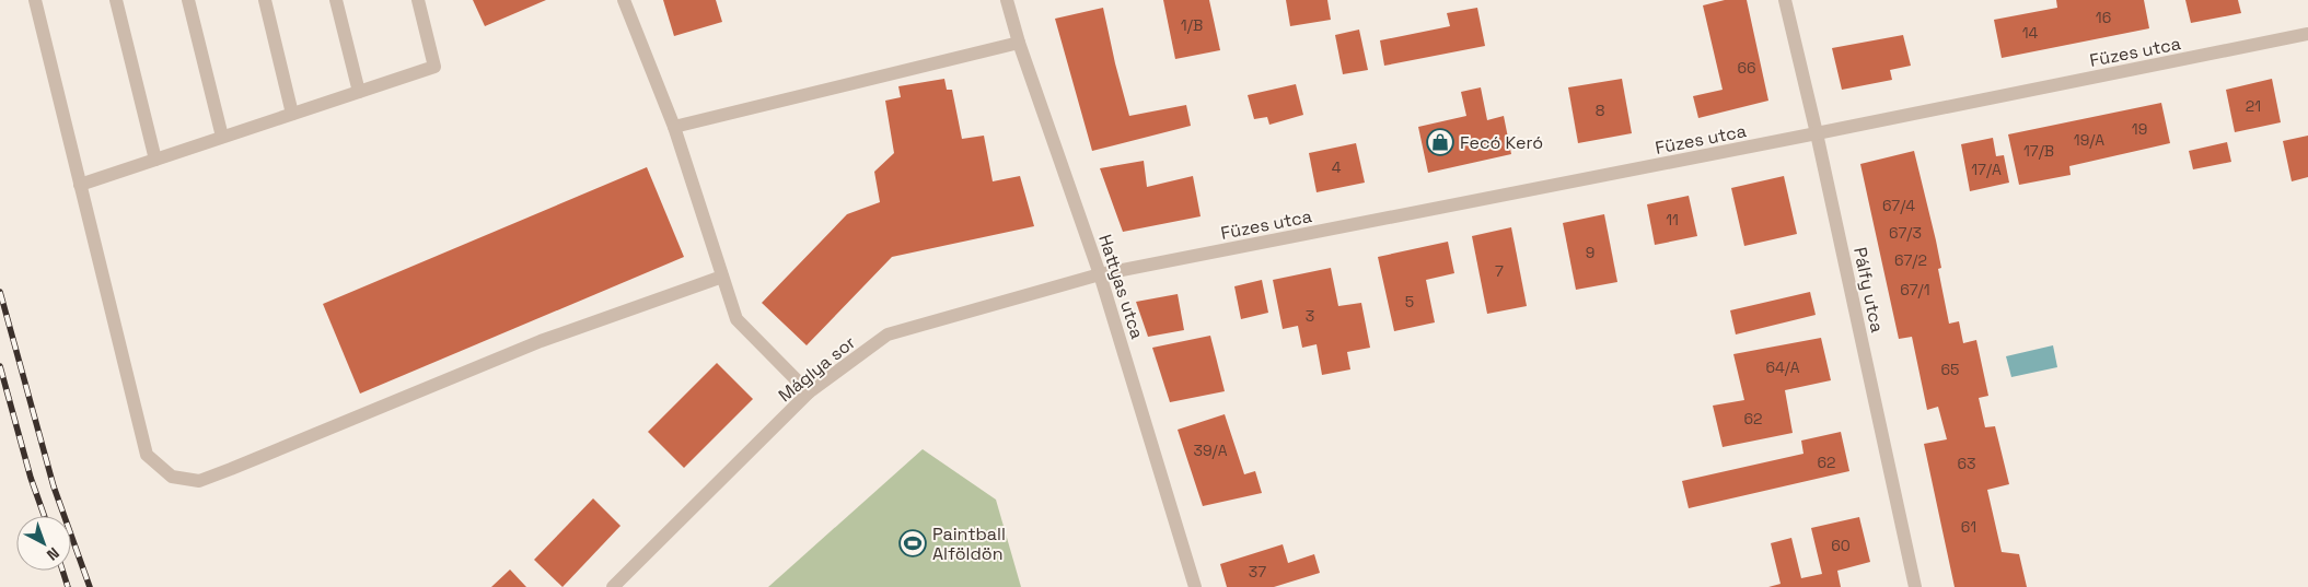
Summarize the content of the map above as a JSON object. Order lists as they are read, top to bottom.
{
  "streets": {
    "street": [
      "Füzes utca",
      "Hattyas utca",
      "Pálfy utca",
      "Máglya sor"
    ]
  },
  "crossings": [
    ["Füzes utca", "Hattyas utca"],
    ["Füzes utca", "Pálfy utca"],
    ["Füzes utca", "Máglya sor"],
    ["Hattyas utca", "Máglya sor"]
  ],
  "places": {
    "shop": ["Fecó Keró"],
    "sports": ["Paintball Alföldön"]
  },
  "house_numbers": [
    "16",
    "1/B",
    "14",
    "66",
    "21",
    "8",
    "19",
    "19/A",
    "17/B",
    "4",
    "17/A",
    "67/4",
    "11",
    "67/3",
    "9",
    "67/2",
    "7",
    "67/1",
    "5",
    "3",
    "64/A",
    "65",
    "62",
    "39/A",
    "62",
    "63",
    "61",
    "60",
    "37"
  ],
  "north": "bottom right"
}
